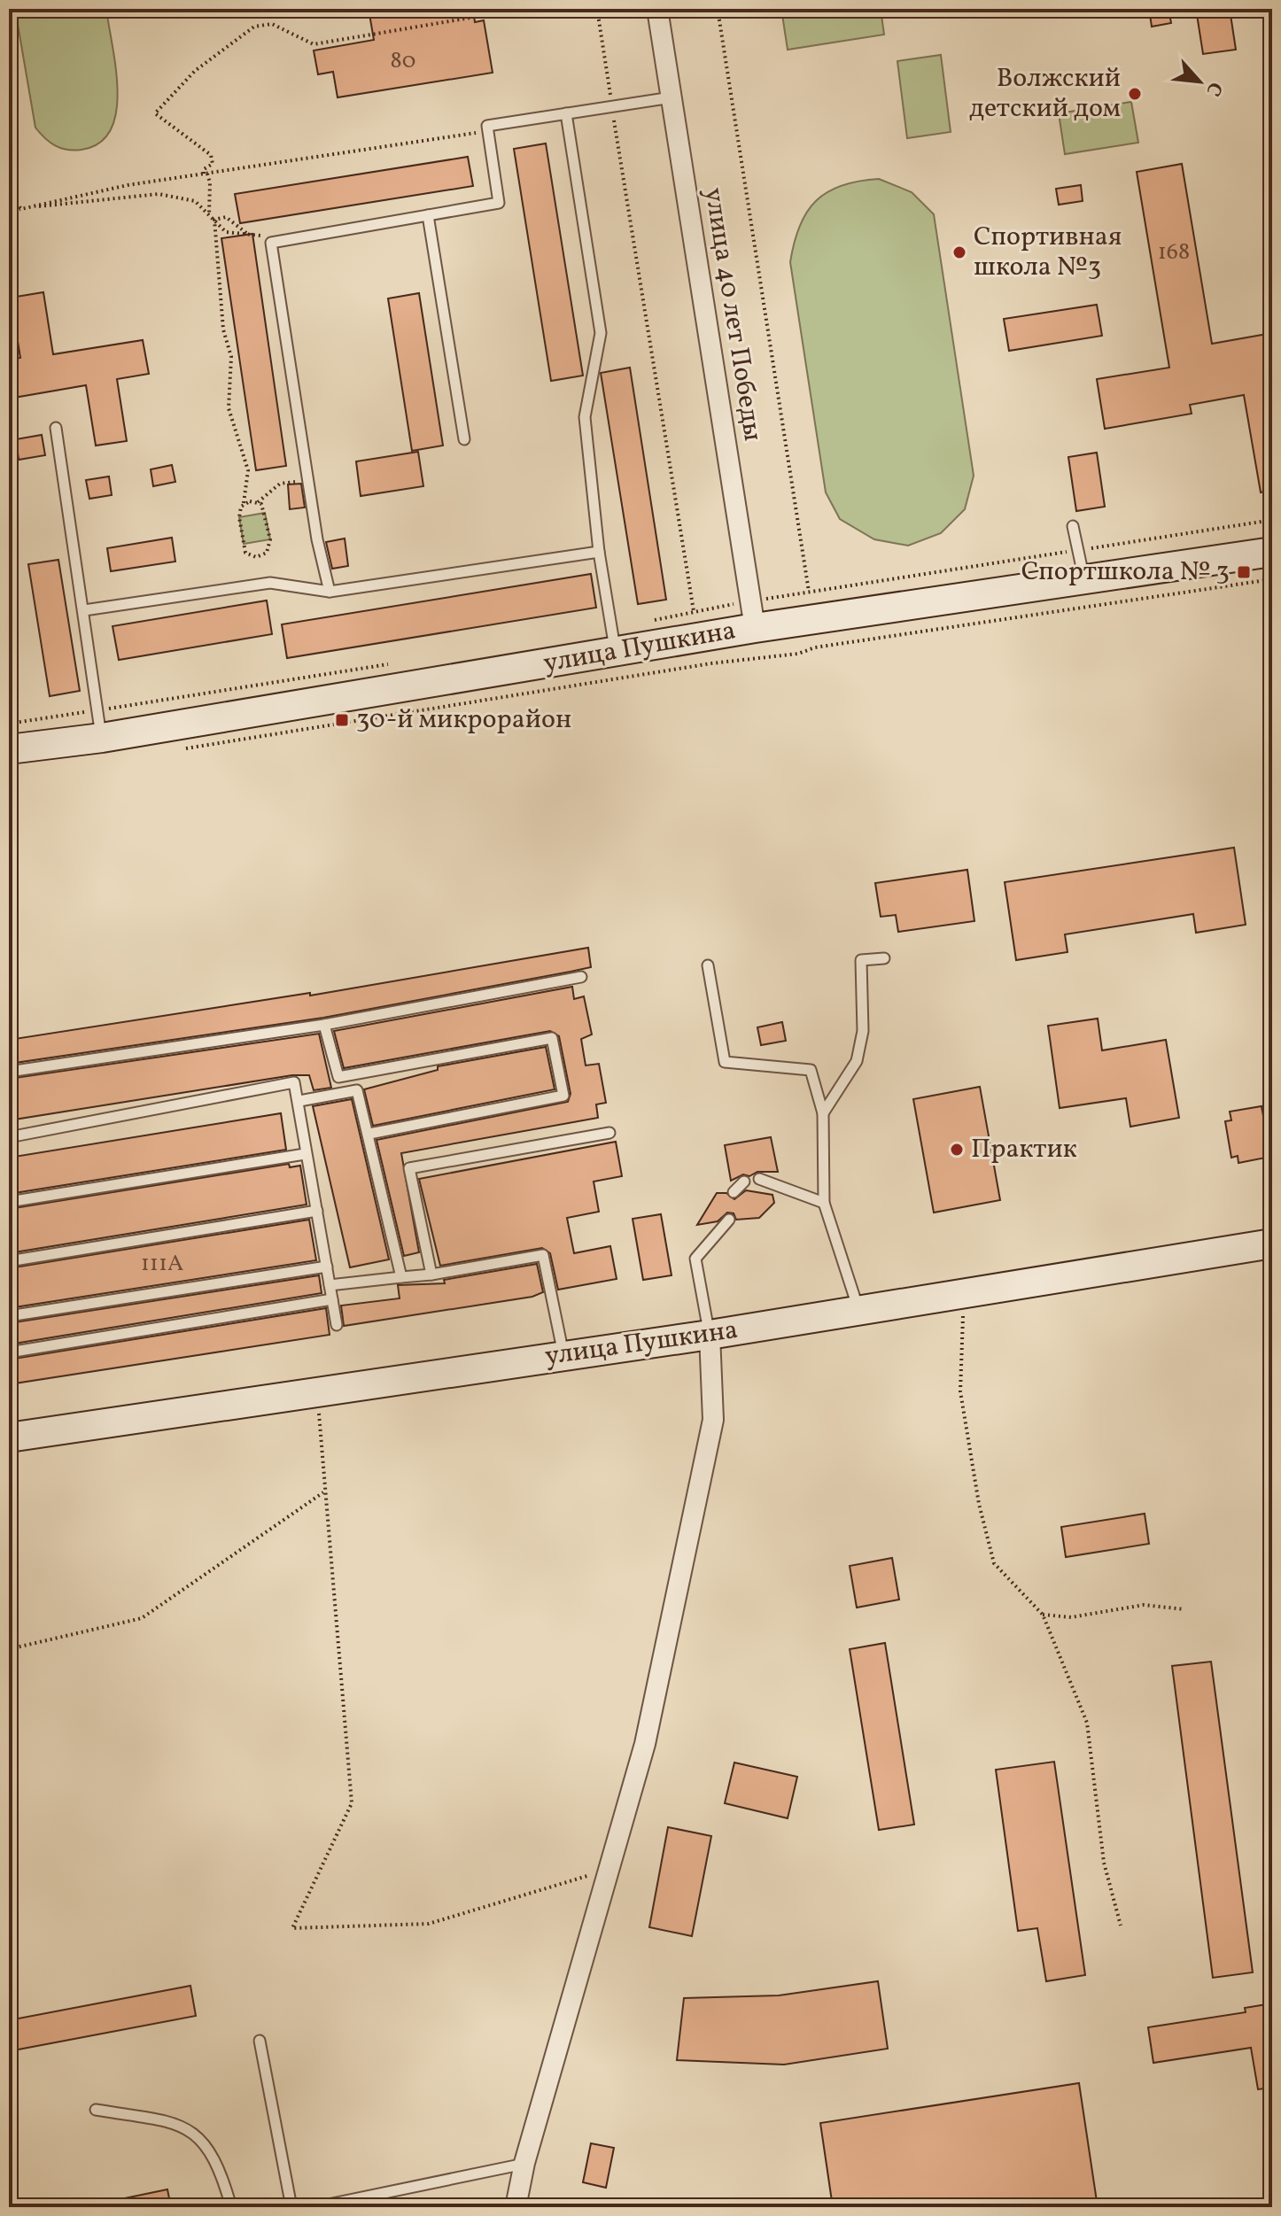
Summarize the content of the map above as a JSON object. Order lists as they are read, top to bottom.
{
  "streets": {
    "main road": ["улица Пушкина"],
    "street": ["улица 40 лет Победы"]
  },
  "crossings": [
    ["улица 40 лет Победы", "улица Пушкина"]
  ],
  "places": {
    "other": ["Волжский детский дом", "Спортивная школа №3", "Практик"],
    "transit": ["Спортшкола № 3", "30-й микрорайон"]
  },
  "house_numbers": ["80", "168", "111А"],
  "north": "bottom right"
}
